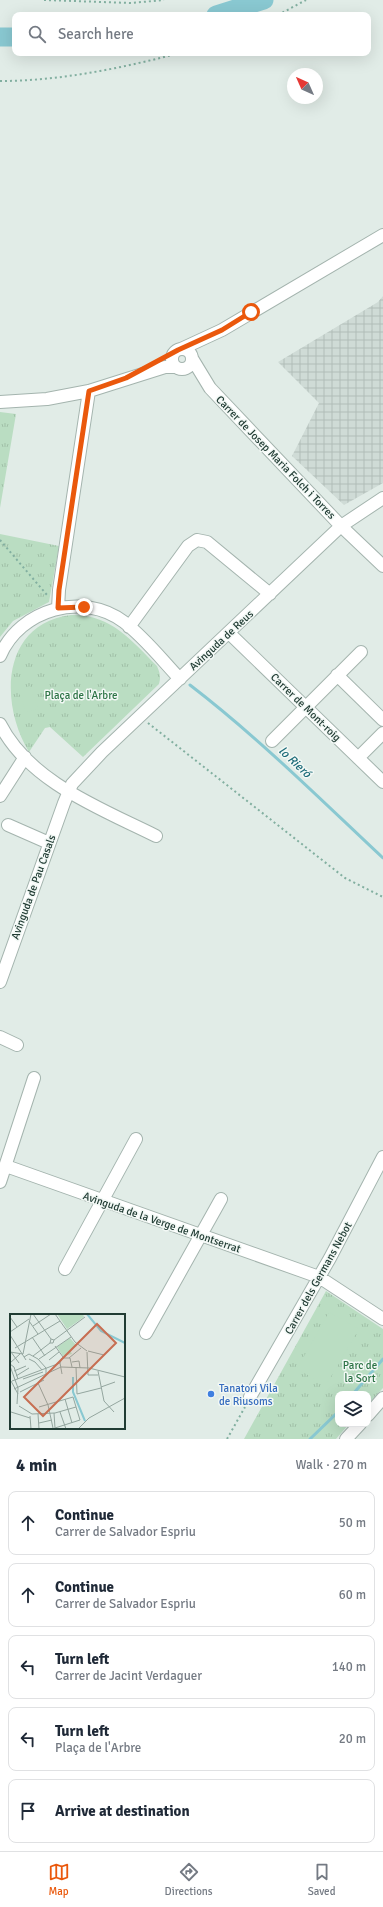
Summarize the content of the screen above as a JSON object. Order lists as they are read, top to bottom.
{
  "streets": {
    "street": [
      "Carrer de Josep Maria Folch i Torres",
      "Avinguda de Reus",
      "Carrer de Mont-roig",
      "Avinguda de Pau Casals",
      "Avinguda de la Verge de Montserrat",
      "Carrer dels Germans Nebot"
    ]
  },
  "crossings": [
    ["Carrer de Josep Maria Folch i Torres", "Avinguda de Reus"],
    ["Avinguda de Reus", "Carrer de Mont-roig"],
    ["Avinguda de Reus", "Avinguda de Pau Casals"],
    ["Avinguda de la Verge de Montserrat", "Carrer dels Germans Nebot"]
  ],
  "water": ["lo Rieró"],
  "parks": ["Plaça de l'Arbre", "Parc de la Sort"],
  "places": ["Tanatori Vila de Riusoms"],
  "north": "top left",
  "page": {
    "search": "Search here",
    "heading": ["4 min", "Walk · 270 m"],
    "list": [
      ["Continue", "Carrer de Salvador Espriu", "50 m"],
      ["Continue", "Carrer de Salvador Espriu", "60 m"],
      ["Turn left", "Carrer de Jacint Verdaguer", "140 m"],
      ["Turn left", "Plaça de l'Arbre", "20 m"],
      "Arrive at destination"
    ],
    "nav": ["Map", "Directions", "Saved"]
  }
}
